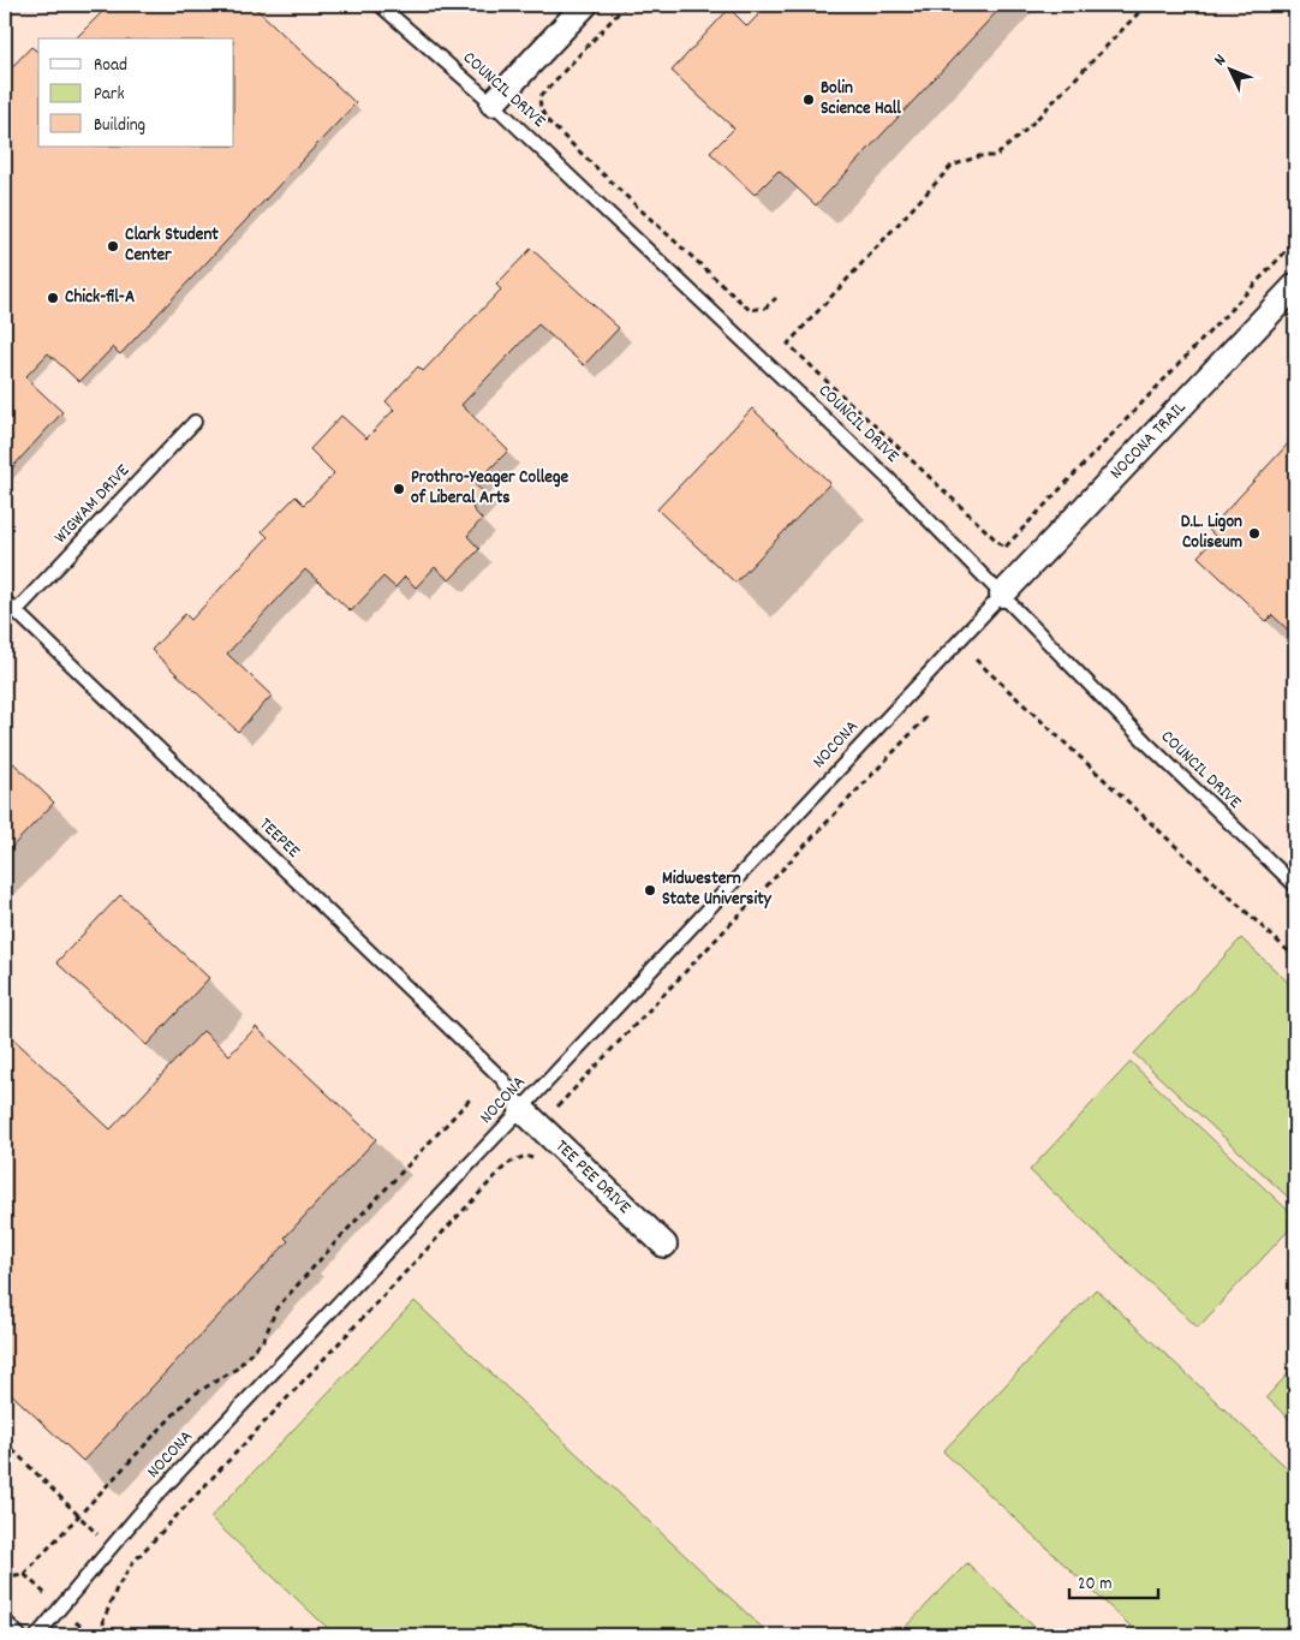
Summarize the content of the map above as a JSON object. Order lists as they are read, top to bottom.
{
  "streets": {
    "street": ["NOCONA TRAIL", "TEE PEE DRIVE"],
    "lane": [
      "COUNCIL DRIVE",
      "WIGWAM DRIVE",
      "NOCONA",
      "TEEPEE"
    ]
  },
  "crossings": [
    ["COUNCIL DRIVE", "NOCONA TRAIL"],
    ["COUNCIL DRIVE", "NOCONA"],
    ["NOCONA TRAIL", "NOCONA"],
    ["WIGWAM DRIVE", "TEEPEE"],
    ["NOCONA", "TEEPEE"],
    ["NOCONA", "TEE PEE DRIVE"],
    ["TEEPEE", "TEE PEE DRIVE"]
  ],
  "places": [
    "Bolin Science Hall",
    "Clark Student Center",
    "Chick-fil-A",
    "Prothro-Yeager College of Liberal Arts",
    "D.L. Ligon Coliseum",
    "Midwestern State University"
  ],
  "legend": ["Road", "Park", "Building"],
  "scale_bar": "20 m",
  "north": "top left"
}
